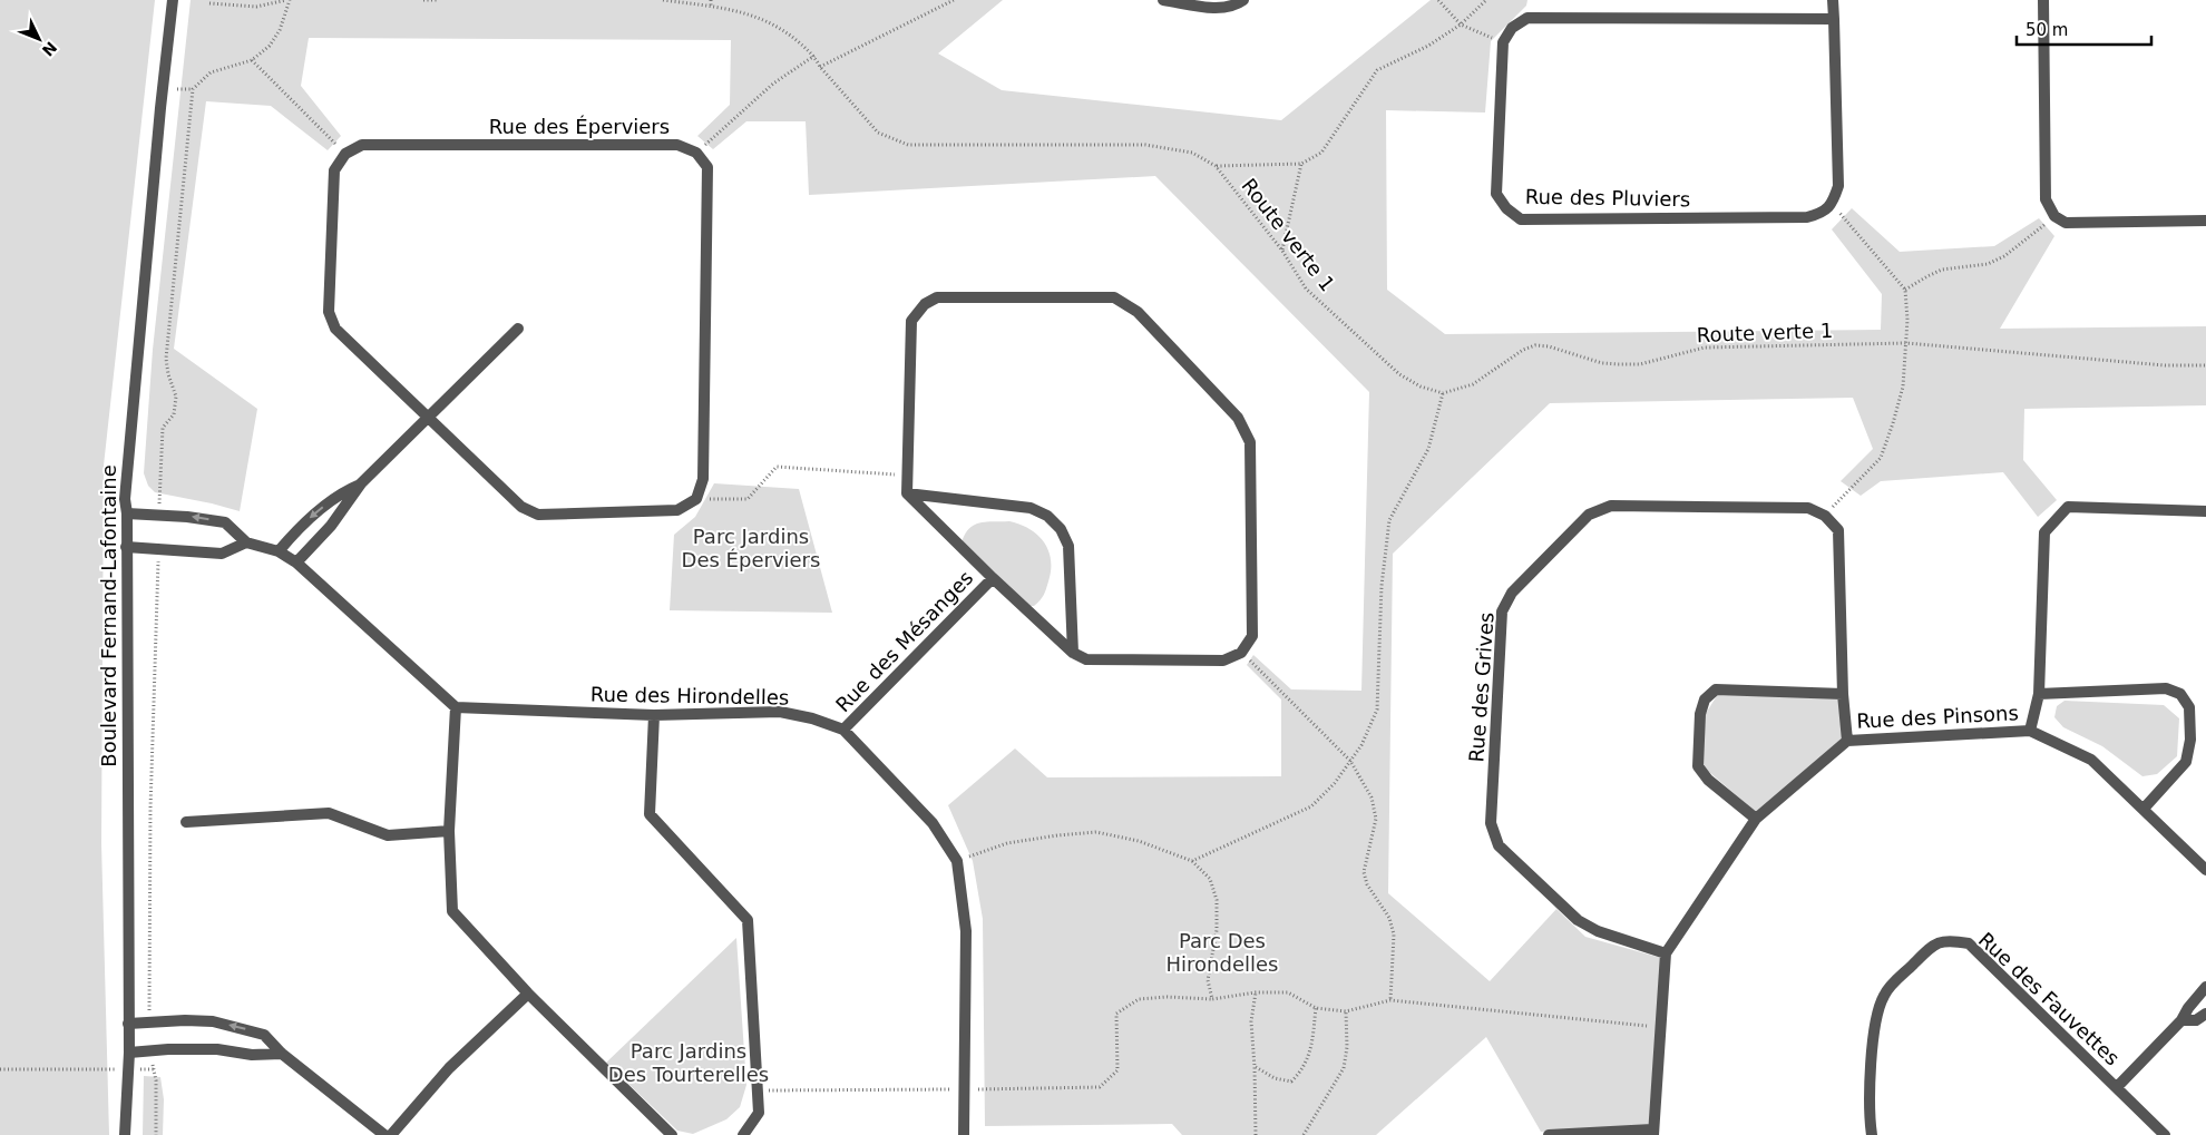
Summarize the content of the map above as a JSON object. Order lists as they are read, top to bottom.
{
  "streets": {
    "street": [
      "Rue des Éperviers",
      "Rue des Pluviers",
      "Boulevard Fernand-Lafontaine",
      "Rue des Mésanges",
      "Rue des Grives",
      "Rue des Hirondelles",
      "Rue des Pinsons",
      "Rue des Fauvettes"
    ],
    "path": ["Route verte 1"]
  },
  "crossings": [
    ["Rue des Mésanges", "Rue des Hirondelles"],
    ["Rue des Grives", "Rue des Pinsons"]
  ],
  "parks": ["Parc Jardins Des Éperviers", "Parc Des Hirondelles", "Parc Jardins Des Tourterelles"],
  "scale_bar": "50 m",
  "north": "bottom right"
}
